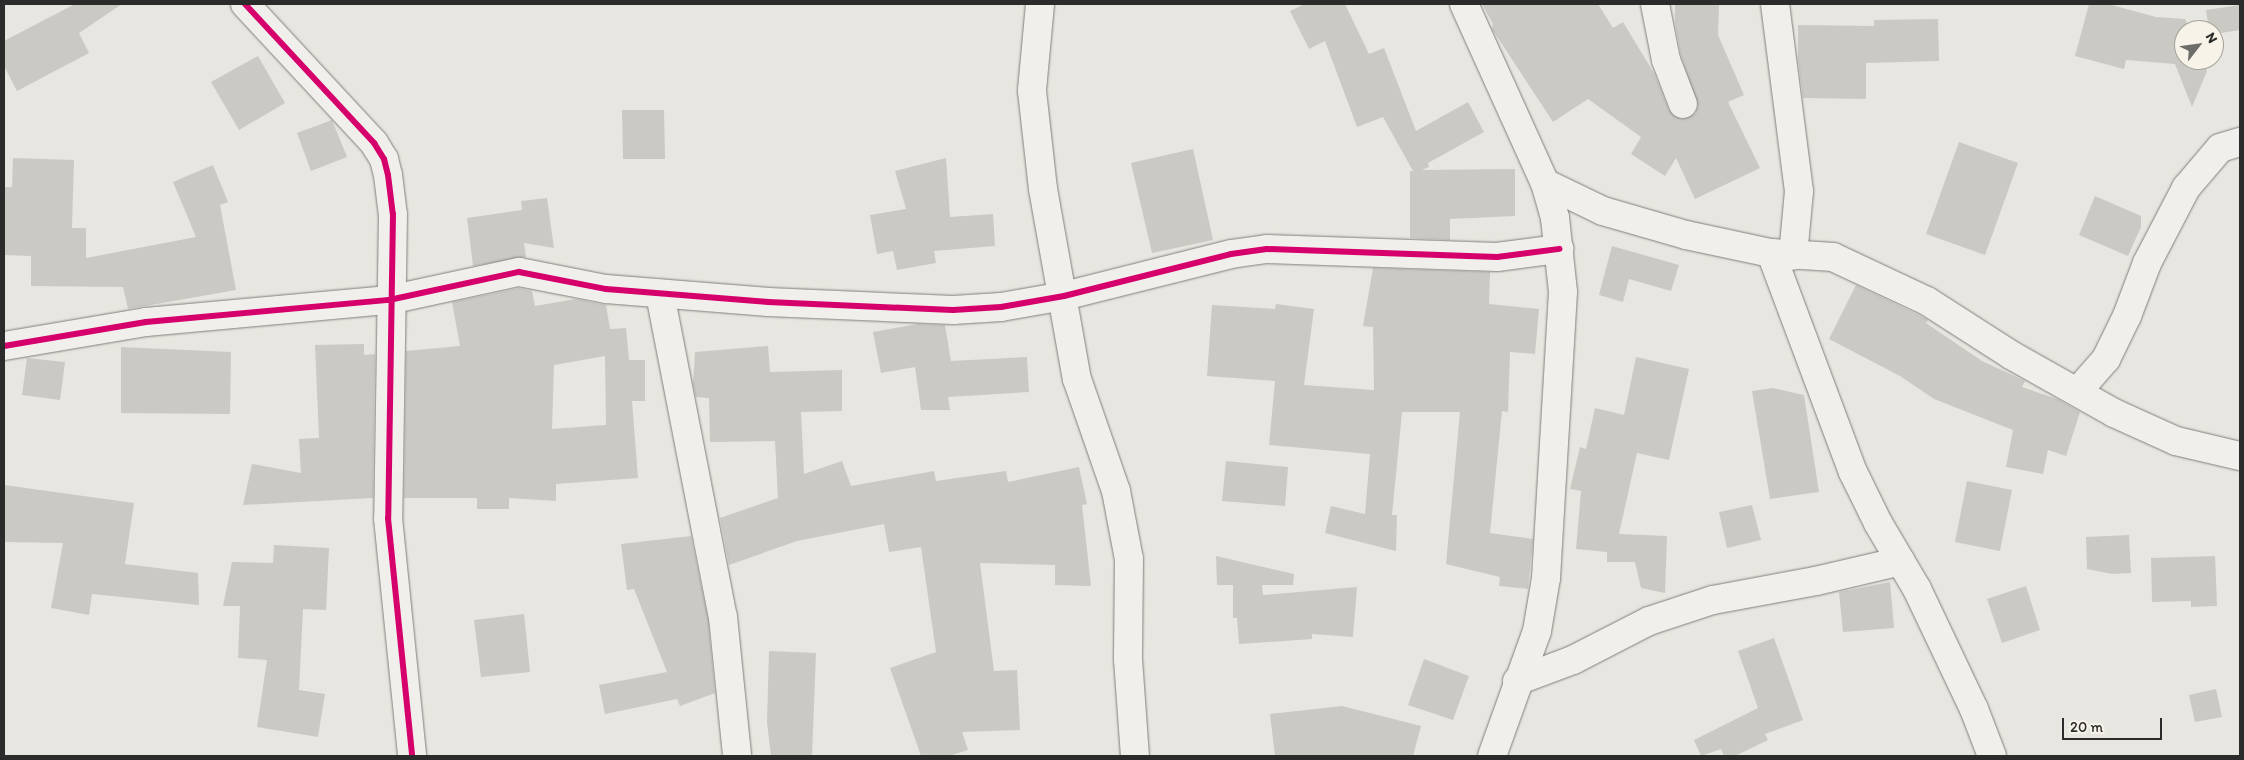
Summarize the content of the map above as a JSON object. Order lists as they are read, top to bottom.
{
  "scale_bar": "20 m",
  "north": "top right"
}
